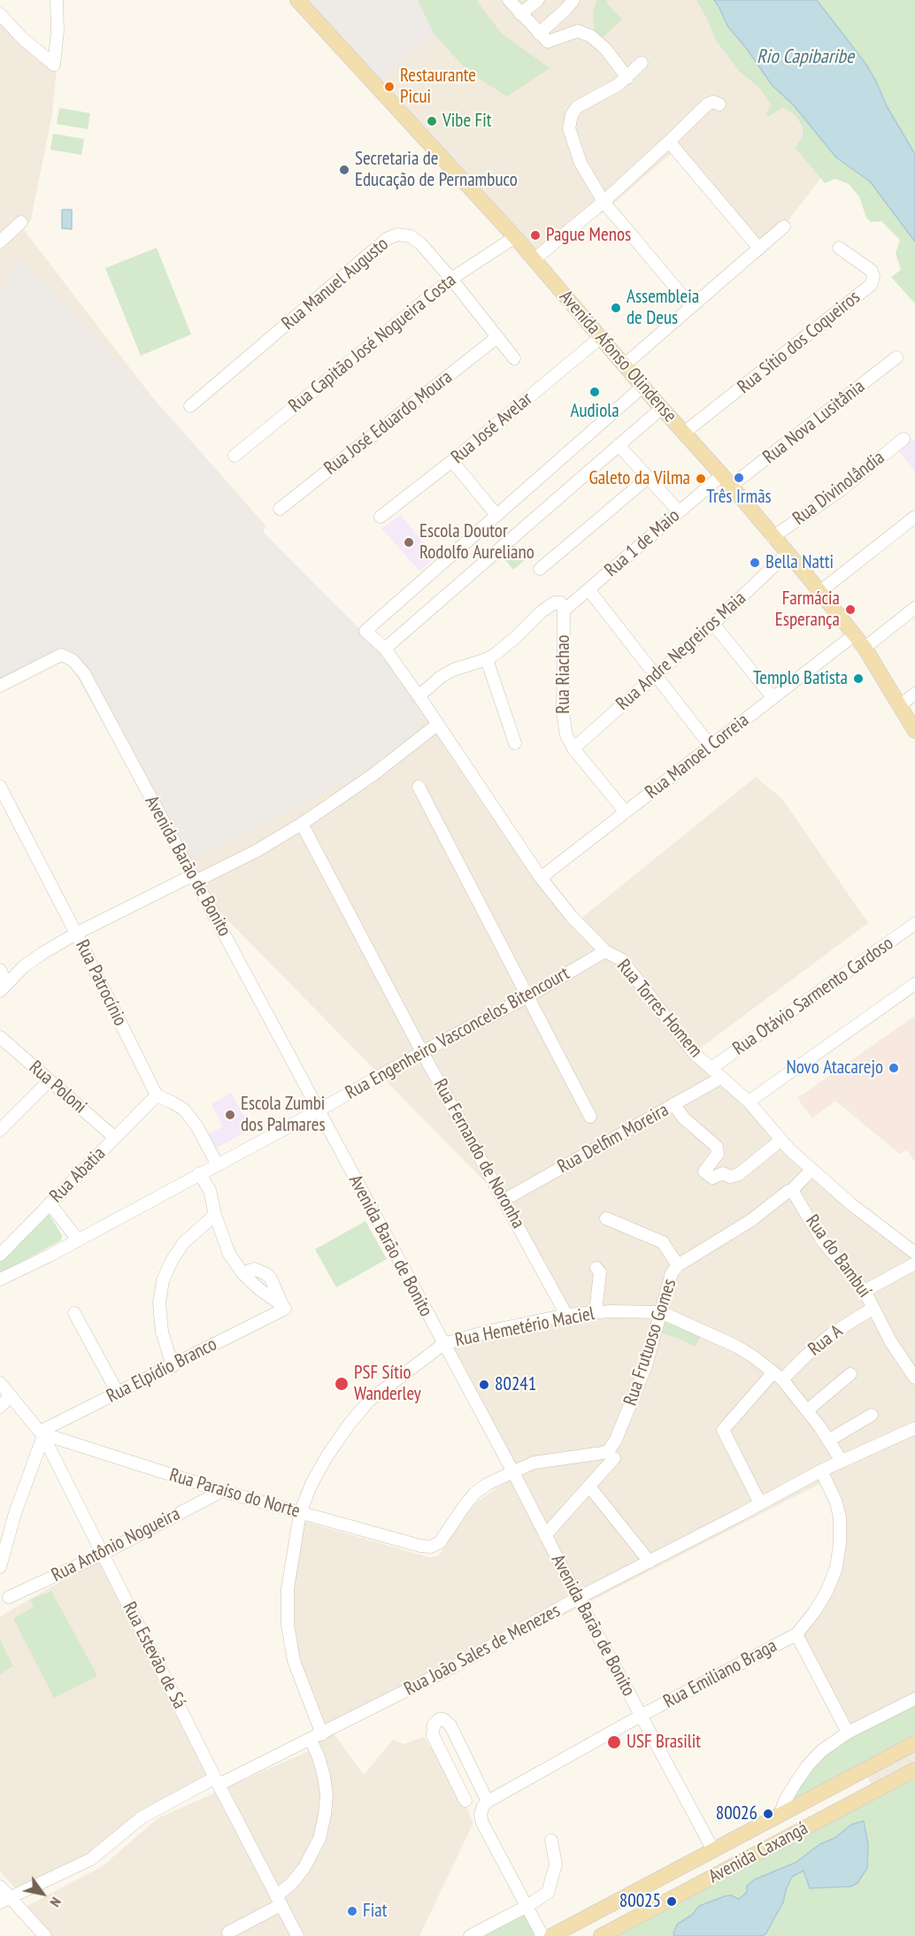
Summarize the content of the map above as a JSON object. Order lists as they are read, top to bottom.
{
  "streets": {
    "main road": ["Avenida Afonso Olindense", "Avenida Caxangá"],
    "street": [
      "Rua Manuel Augusto",
      "Rua Sítio dos Coqueiros",
      "Rua Capitão José Nogueira Costa",
      "Rua Nova Lusitânia",
      "Rua José Eduardo Moura",
      "Rua José Avelar",
      "Rua Divinolândia",
      "Rua 1 de Maio",
      "Rua Andre Negreiros Maia",
      "Rua Riachao",
      "Rua Manoel Correia",
      "Avenida Barão de Bonito",
      "Rua Patrocínio",
      "Rua Otávio Sarmento Cardoso",
      "Rua Torres Homem",
      "Rua Engenheiro Vasconcelos Bitencourt",
      "Rua Poloni",
      "Rua Delfim Moreira",
      "Rua Fernando de Noronha",
      "Rua Abatia",
      "Rua do Bambuí",
      "Rua Hemetério Maciel",
      "Rua A",
      "Rua Frutuoso Gomes",
      "Rua Elpídio Branco",
      "Rua Paraíso do Norte",
      "Rua Antônio Nogueira",
      "Rua João Sales de Menezes",
      "Rua Estevão de Sá",
      "Rua Emiliano Braga"
    ]
  },
  "crossings": [
    ["Rua Manuel Augusto", "Rua Capitão José Nogueira Costa"],
    ["Rua Manuel Augusto", "Rua José Eduardo Moura"],
    ["Rua Sítio dos Coqueiros", "Avenida Afonso Olindense"],
    ["Rua Capitão José Nogueira Costa", "Avenida Afonso Olindense"],
    ["Avenida Afonso Olindense", "Rua Nova Lusitânia"],
    ["Avenida Afonso Olindense", "Rua José Avelar"],
    ["Avenida Afonso Olindense", "Rua Divinolândia"],
    ["Avenida Afonso Olindense", "Rua 1 de Maio"],
    ["Avenida Afonso Olindense", "Rua Andre Negreiros Maia"],
    ["Avenida Afonso Olindense", "Rua Manoel Correia"],
    ["Rua Nova Lusitânia", "Rua 1 de Maio"],
    ["Rua 1 de Maio", "Rua Riachao"],
    ["Rua Andre Negreiros Maia", "Rua Riachao"],
    ["Rua Riachao", "Rua Manoel Correia"],
    ["Rua Manoel Correia", "Rua Torres Homem"],
    ["Avenida Barão de Bonito", "Rua Engenheiro Vasconcelos Bitencourt"],
    ["Avenida Barão de Bonito", "Rua Hemetério Maciel"],
    ["Avenida Barão de Bonito", "Rua Frutuoso Gomes"],
    ["Avenida Barão de Bonito", "Rua Paraíso do Norte"],
    ["Avenida Barão de Bonito", "Rua João Sales de Menezes"],
    ["Avenida Barão de Bonito", "Rua Emiliano Braga"],
    ["Avenida Barão de Bonito", "Avenida Caxangá"],
    ["Rua Patrocínio", "Rua Abatia"],
    ["Rua Otávio Sarmento Cardoso", "Rua Torres Homem"],
    ["Rua Torres Homem", "Rua Engenheiro Vasconcelos Bitencourt"],
    ["Rua Torres Homem", "Rua Delfim Moreira"],
    ["Rua Torres Homem", "Rua Frutuoso Gomes"],
    ["Rua Engenheiro Vasconcelos Bitencourt", "Rua Fernando de Noronha"],
    ["Rua Poloni", "Rua Abatia"],
    ["Rua Delfim Moreira", "Rua Fernando de Noronha"],
    ["Rua Fernando de Noronha", "Rua Hemetério Maciel"],
    ["Rua do Bambuí", "Rua A"],
    ["Rua do Bambuí", "Rua Frutuoso Gomes"],
    ["Rua Hemetério Maciel", "Rua A"],
    ["Rua Hemetério Maciel", "Rua Frutuoso Gomes"],
    ["Rua Hemetério Maciel", "Rua Paraíso do Norte"],
    ["Rua Hemetério Maciel", "Rua João Sales de Menezes"],
    ["Rua A", "Rua João Sales de Menezes"],
    ["Rua Elpídio Branco", "Rua Paraíso do Norte"],
    ["Rua Elpídio Branco", "Rua Estevão de Sá"],
    ["Rua Paraíso do Norte", "Rua Antônio Nogueira"],
    ["Rua Paraíso do Norte", "Rua Estevão de Sá"],
    ["Rua Antônio Nogueira", "Rua Estevão de Sá"],
    ["Rua João Sales de Menezes", "Rua Estevão de Sá"],
    ["Rua João Sales de Menezes", "Rua Emiliano Braga"]
  ],
  "water": ["Rio Capibaribe"],
  "places": [
    "Restaurante Picui",
    "Vibe Fit",
    "Secretaria de Educação de Pernambuco",
    "Pague Menos",
    "Assembleia de Deus",
    "Audiola",
    "Três Irmãs",
    "Galeto da Vilma",
    "Escola Doutor Rodolfo Aureliano",
    "Bella Natti",
    "Farmácia Esperança",
    "Templo Batista",
    "Novo Atacarejo",
    "Escola Zumbi dos Palmares",
    "PSF Sítio Wanderley",
    "80241",
    "USF Brasilit",
    "80026",
    "80025",
    "Fiat"
  ],
  "north": "bottom right"
}
